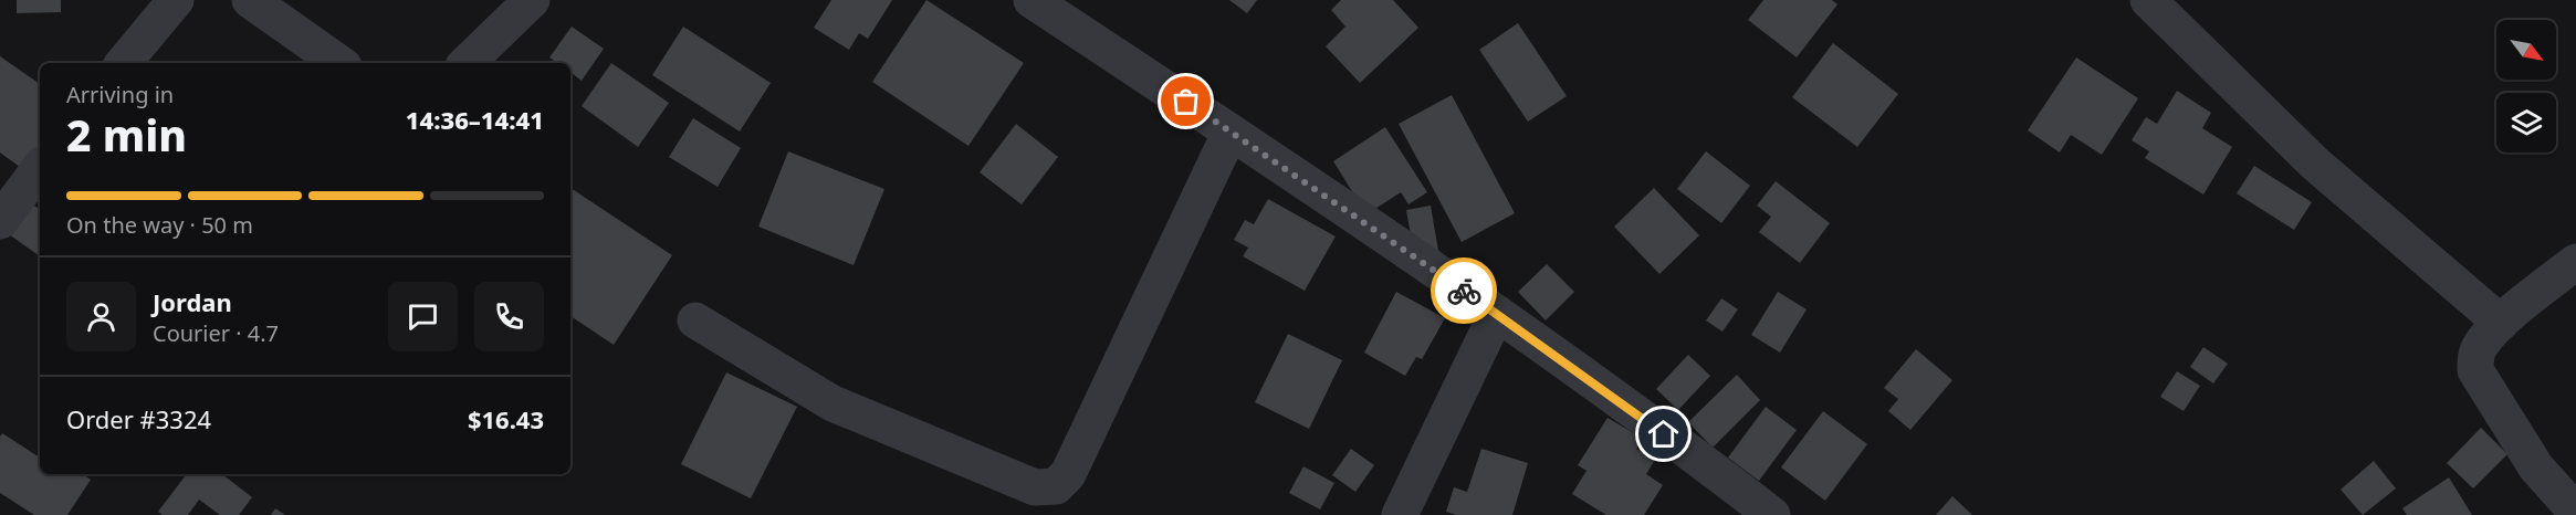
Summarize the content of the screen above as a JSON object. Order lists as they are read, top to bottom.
{
  "north": "bottom right",
  "page": {
    "heading": ["2 min", "Arriving in", "14:36–14:41"],
    "panel": [
      "Jordan",
      "Courier · 4.7",
      "Order #3324",
      "$16.43"
    ],
    "bar": "On the way · 50 m"
  }
}
